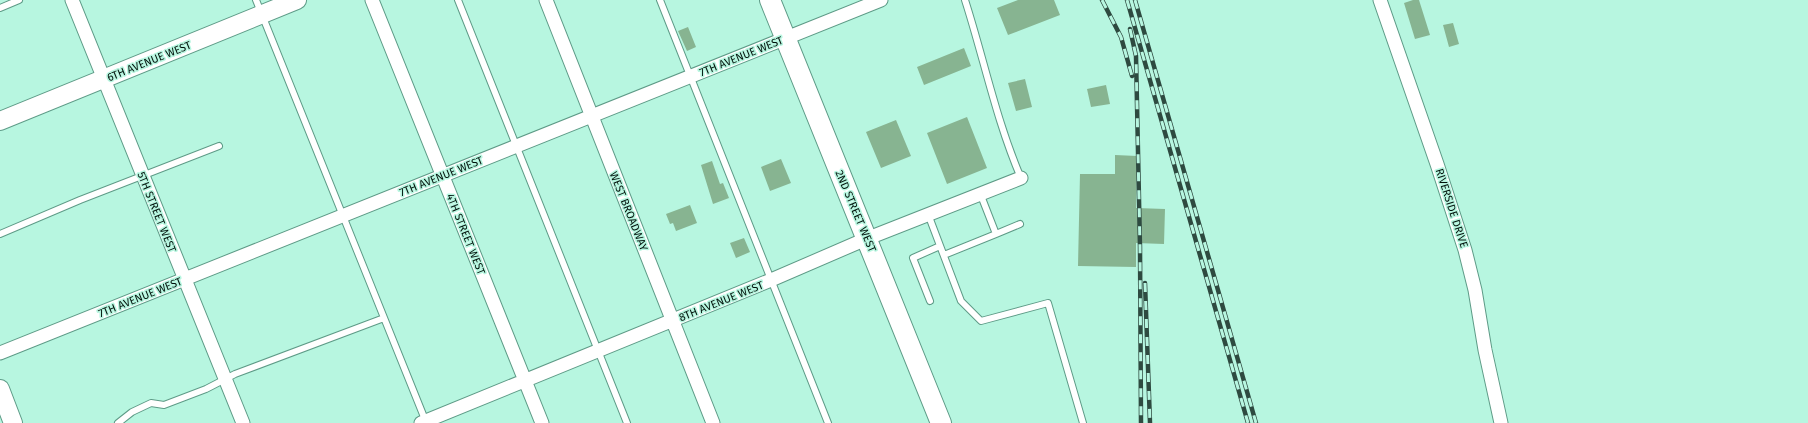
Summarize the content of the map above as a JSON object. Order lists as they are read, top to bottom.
{
  "streets": {
    "main road": ["2ND STREET WEST"],
    "street": [
      "7TH AVENUE WEST",
      "6TH AVENUE WEST",
      "RIVERSIDE DRIVE",
      "WEST BROADWAY",
      "5TH STREET WEST",
      "4TH STREET WEST",
      "8TH AVENUE WEST"
    ]
  },
  "crossings": [
    ["7TH AVENUE WEST", "WEST BROADWAY"],
    ["7TH AVENUE WEST", "2ND STREET WEST"],
    ["7TH AVENUE WEST", "5TH STREET WEST"],
    ["7TH AVENUE WEST", "4TH STREET WEST"],
    ["6TH AVENUE WEST", "5TH STREET WEST"],
    ["WEST BROADWAY", "8TH AVENUE WEST"],
    ["2ND STREET WEST", "8TH AVENUE WEST"],
    ["4TH STREET WEST", "8TH AVENUE WEST"]
  ]
}
